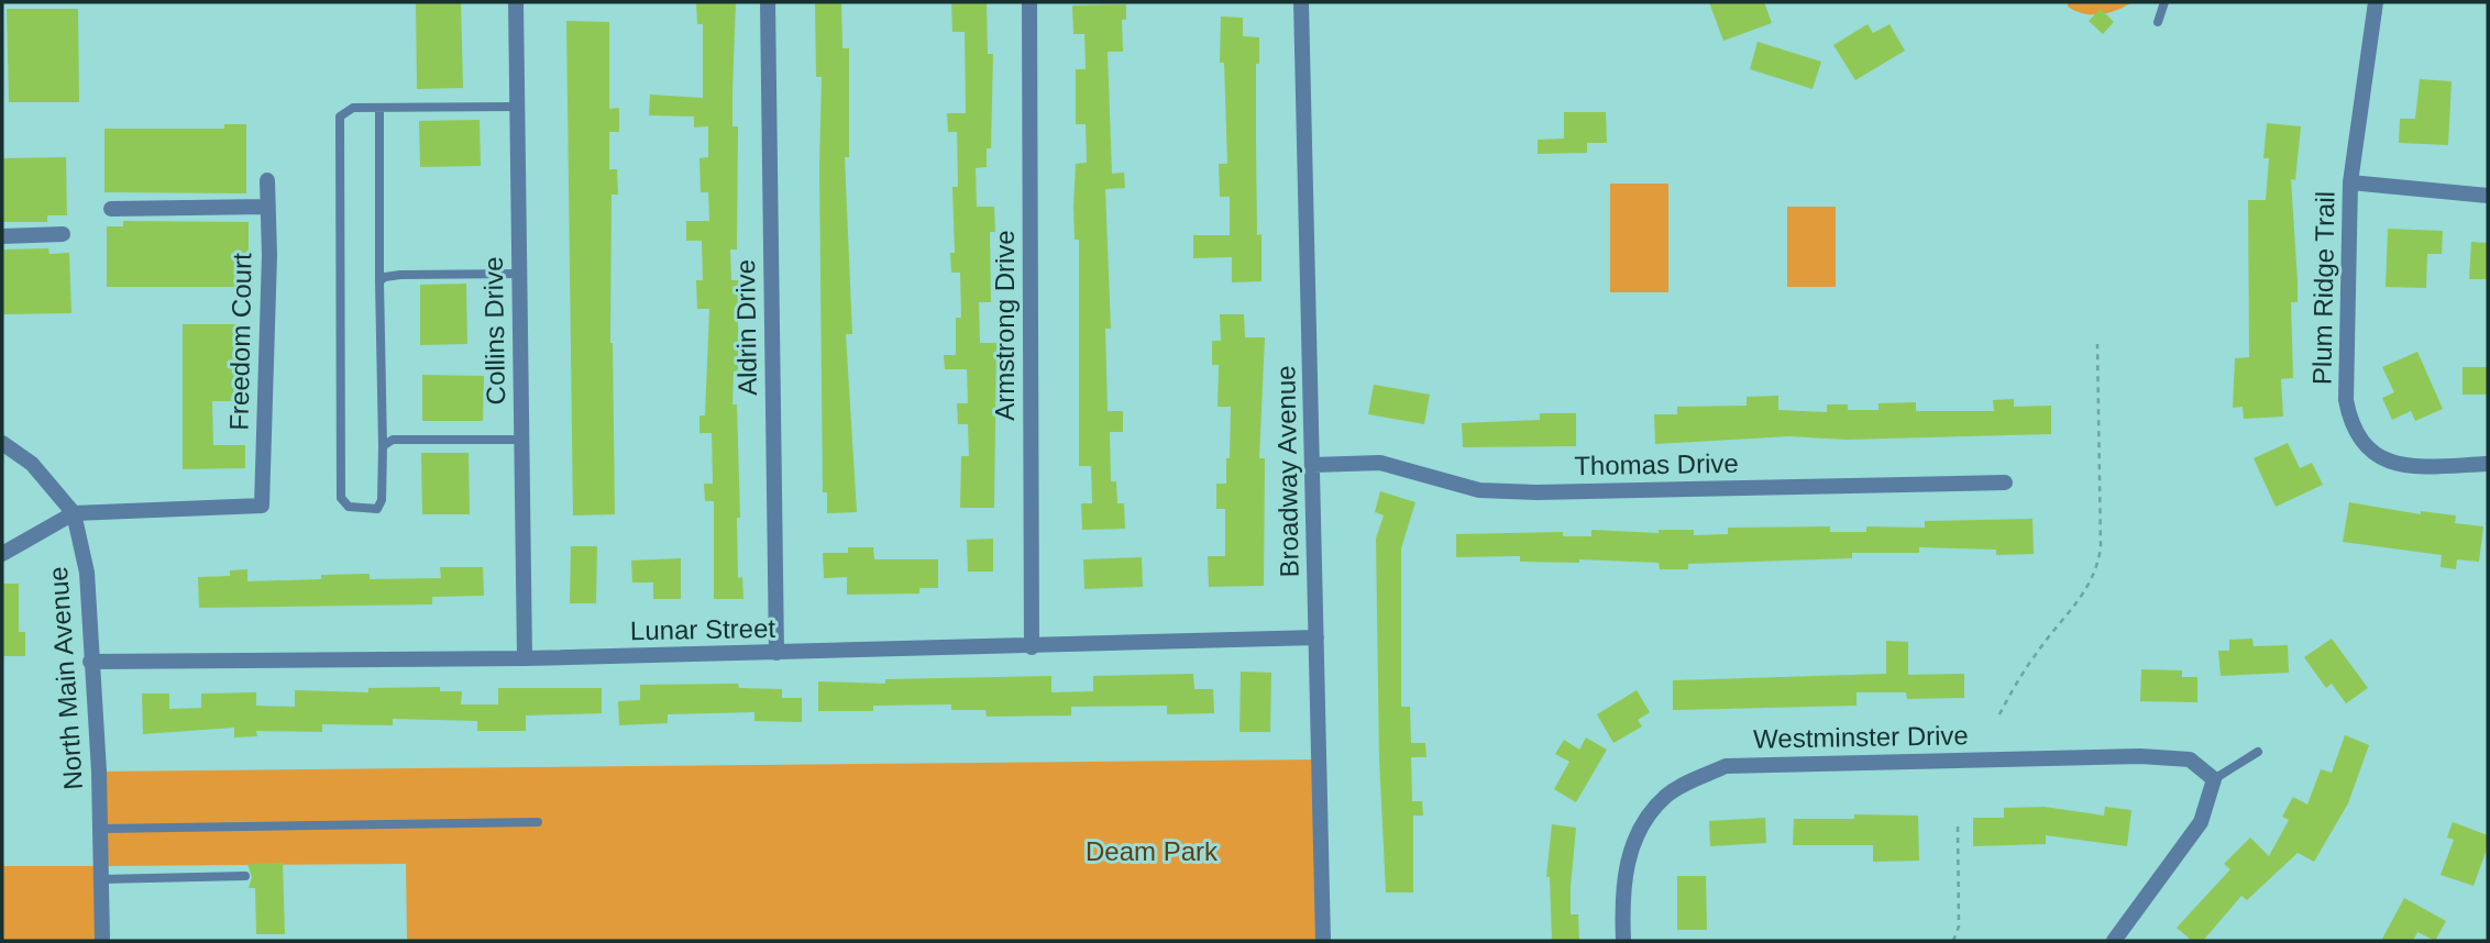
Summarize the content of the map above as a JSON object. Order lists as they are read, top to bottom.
{
  "streets": {
    "street": [
      "Plum Ridge Trail",
      "Armstrong Drive",
      "Aldrin Drive",
      "Collins Drive",
      "Freedom Court",
      "Thomas Drive",
      "Broadway Avenue",
      "Lunar Street",
      "North Main Avenue",
      "Westminster Drive"
    ]
  },
  "crossings": [
    ["Armstrong Drive", "Lunar Street"],
    ["Aldrin Drive", "Lunar Street"],
    ["Collins Drive", "Lunar Street"],
    ["Freedom Court", "North Main Avenue"],
    ["Thomas Drive", "Broadway Avenue"],
    ["Broadway Avenue", "Lunar Street"],
    ["Lunar Street", "North Main Avenue"]
  ],
  "parks": ["Deam Park"]
}
